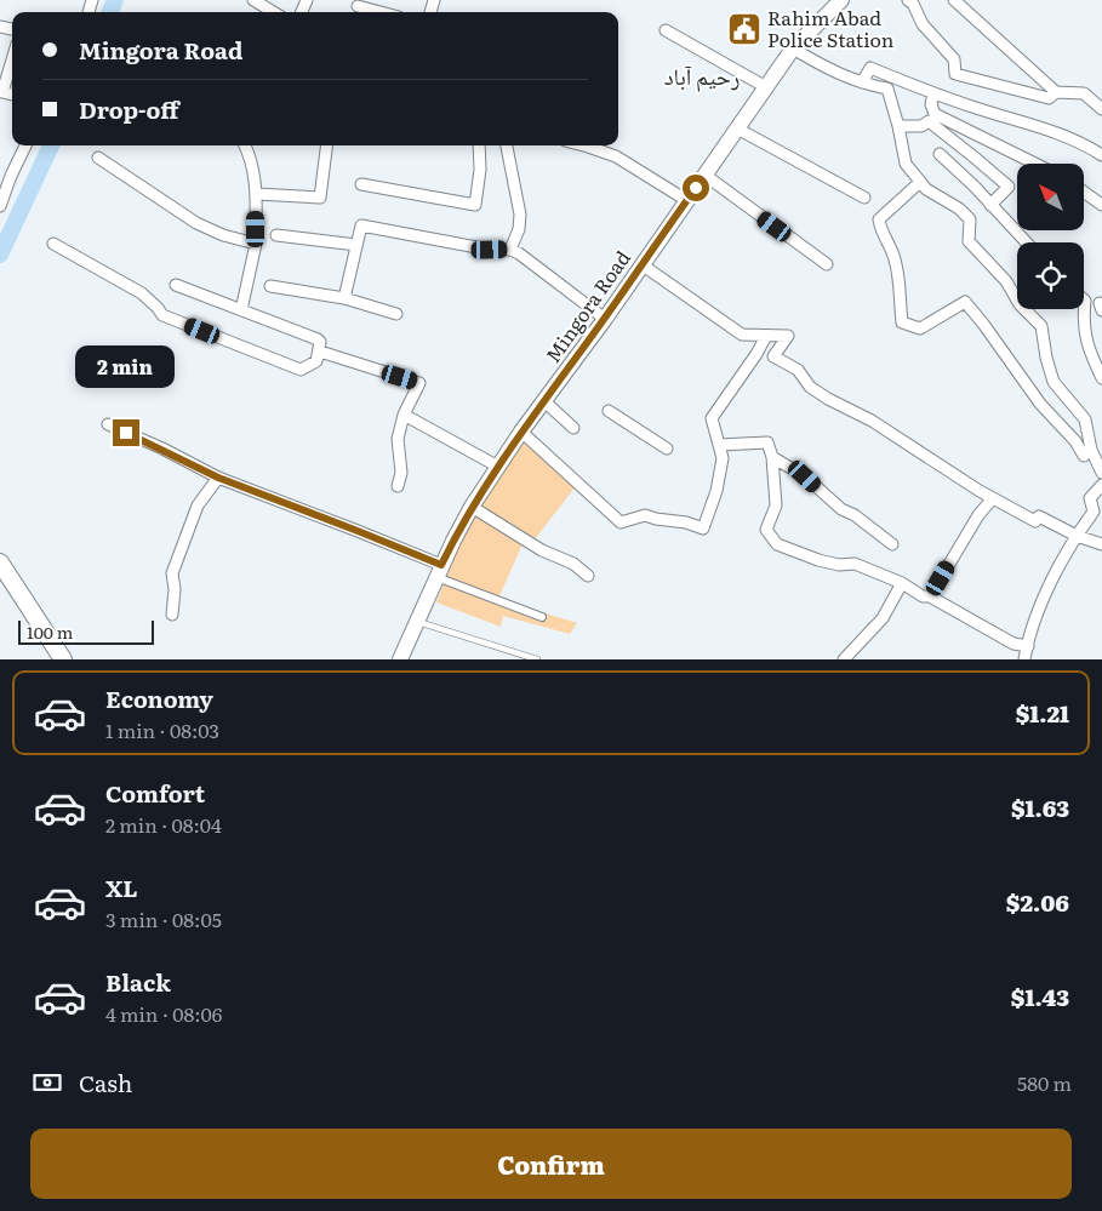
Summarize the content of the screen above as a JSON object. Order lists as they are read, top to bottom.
{
  "streets": {
    "main road": ["Mingora Road"]
  },
  "districts": ["رحیم آباد"],
  "places": {
    "public building": ["Rahim Abad Police Station"]
  },
  "scale_bar": "100 m",
  "north": "top left",
  "page": {
    "banner": ["Mingora Road", "Drop-off"],
    "bubble": "2 min",
    "scale": "100 m",
    "list": [
      {
        "name": "Economy",
        "note": "1 min · 08:03",
        "value": "$1.21"
      },
      {
        "name": "Comfort",
        "note": "2 min · 08:04",
        "value": "$1.63"
      },
      {
        "name": "XL",
        "note": "3 min · 08:05",
        "value": "$2.06"
      },
      {
        "name": "Black",
        "note": "4 min · 08:06",
        "value": "$1.43"
      }
    ],
    "pay": ["Cash", "580 m"],
    "buttons": "Confirm"
  }
}
